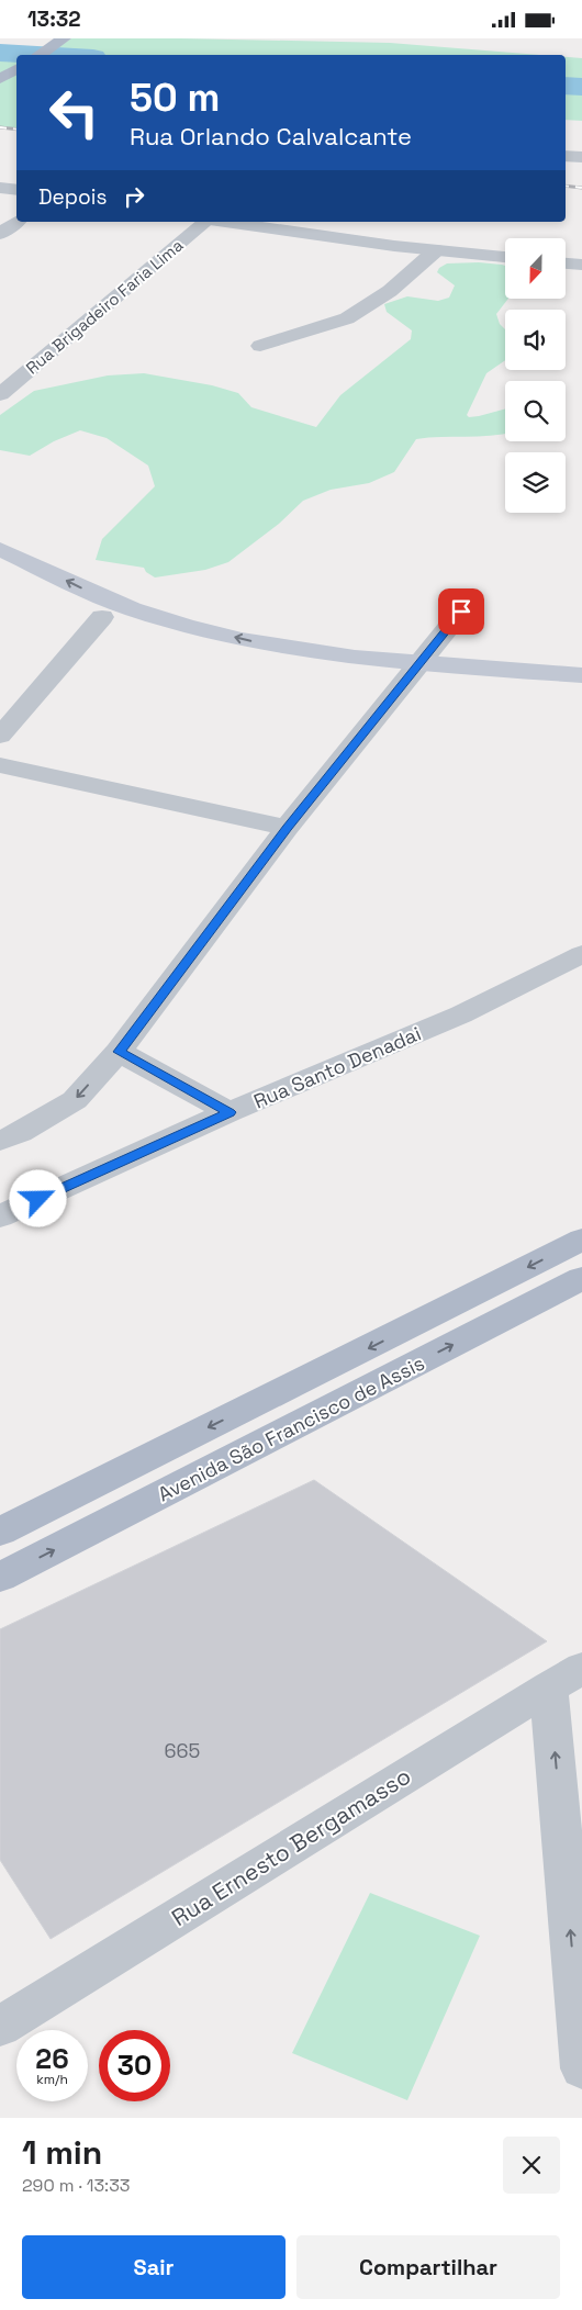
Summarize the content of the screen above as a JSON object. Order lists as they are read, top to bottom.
{
  "streets": {
    "main road": ["Avenida São Francisco de Assis"],
    "street": ["Rua Brigadeiro Faria Lima", "Rua Santo Denadai", "Rua Ernesto Bergamasso"]
  },
  "house_numbers": ["665"],
  "north": "bottom",
  "page": {
    "status": "13:32",
    "turn": ["50 m", "Rua Orlando Calvalcante"],
    "then": "Depois",
    "speed": "26 km/h",
    "limit": "30",
    "heading": ["1 min", "290 m · 13:33"],
    "buttons": ["Sair", "Compartilhar"]
  }
}
